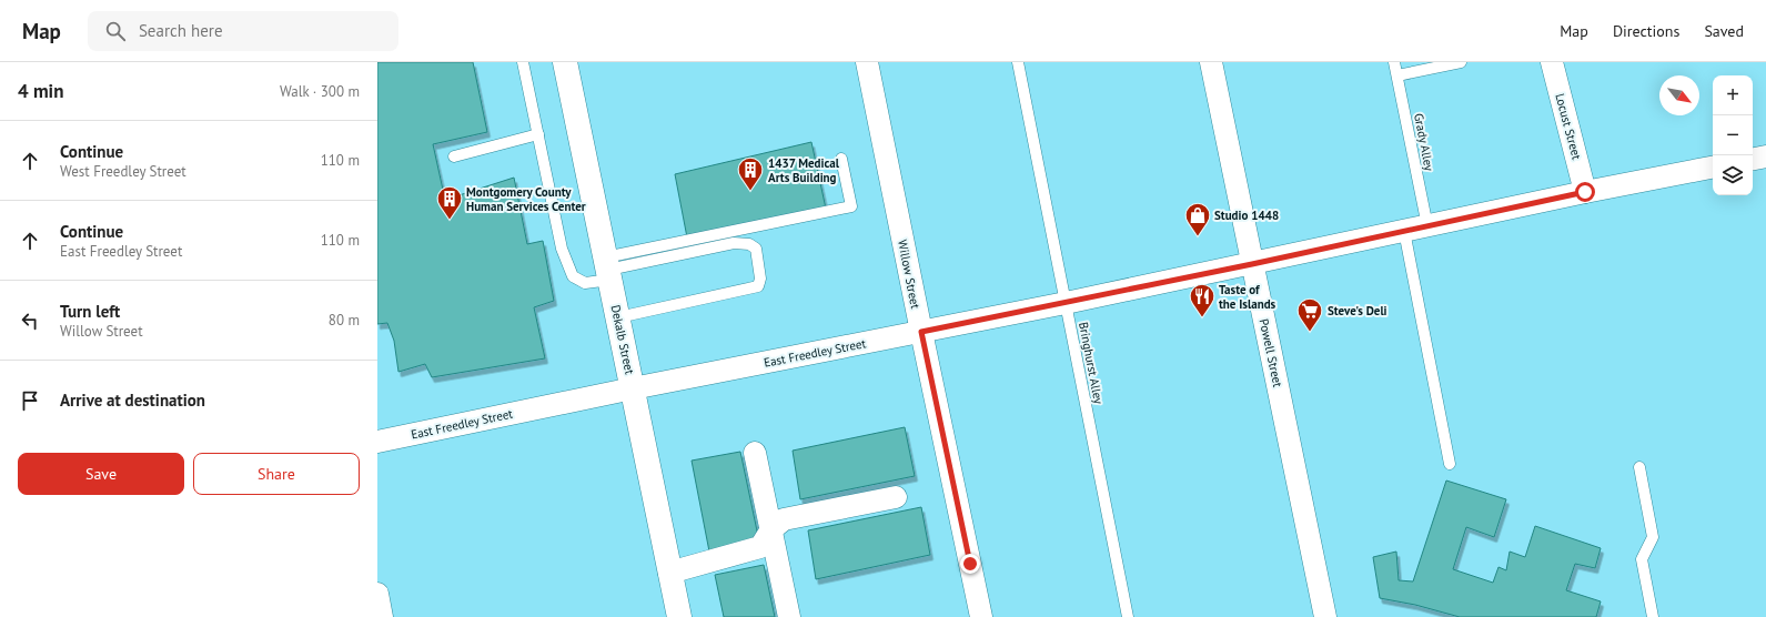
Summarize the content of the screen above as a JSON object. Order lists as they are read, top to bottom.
{
  "streets": {
    "highway": ["Dekalb Street"],
    "street": [
      "Locust Street",
      "Willow Street",
      "East Freedley Street",
      "Powell Street"
    ],
    "lane": ["Grady Alley", "Bringhurst Alley"]
  },
  "crossings": [
    ["Locust Street", "East Freedley Street"],
    ["Grady Alley", "East Freedley Street"],
    ["Willow Street", "East Freedley Street"],
    ["Dekalb Street", "East Freedley Street"],
    ["East Freedley Street", "Powell Street"],
    ["East Freedley Street", "Bringhurst Alley"]
  ],
  "places": {
    "building": ["1437 Medical Arts Building", "Montgomery County Human Services Center"],
    "shop": ["Studio 1448"],
    "restaurant": ["Taste of the Islands"],
    "supermarket": ["Steve's Deli"]
  },
  "north": "bottom right",
  "page": {
    "header": "Map",
    "search": "Search here",
    "nav": ["Map", "Directions", "Saved"],
    "heading": ["4 min", "Walk · 300 m"],
    "map_buttons": ["+", "−"],
    "list": [
      ["Continue", "West Freedley Street", "110 m"],
      ["Continue", "East Freedley Street", "110 m"],
      ["Turn left", "Willow Street", "80 m"],
      "Arrive at destination"
    ],
    "buttons": ["Save", "Share"]
  }
}
